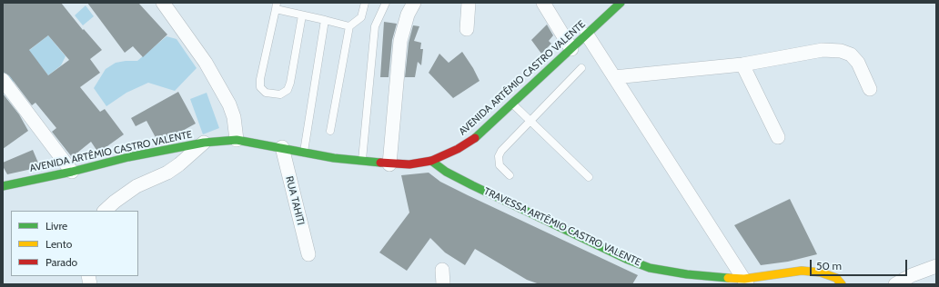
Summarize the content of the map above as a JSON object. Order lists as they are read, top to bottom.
{
  "streets": {
    "main road": ["AVENIDA ARTÊMIO CASTRO VALENTE", "TRAVESSA ARTÊMIO CASTRO VALENTE"],
    "street": ["RUA TAHITI"]
  },
  "crossings": [
    ["AVENIDA ARTÊMIO CASTRO VALENTE", "RUA TAHITI"],
    ["AVENIDA ARTÊMIO CASTRO VALENTE", "TRAVESSA ARTÊMIO CASTRO VALENTE"]
  ],
  "legend": ["Livre", "Lento", "Parado"],
  "scale_bar": "50 m"
}
